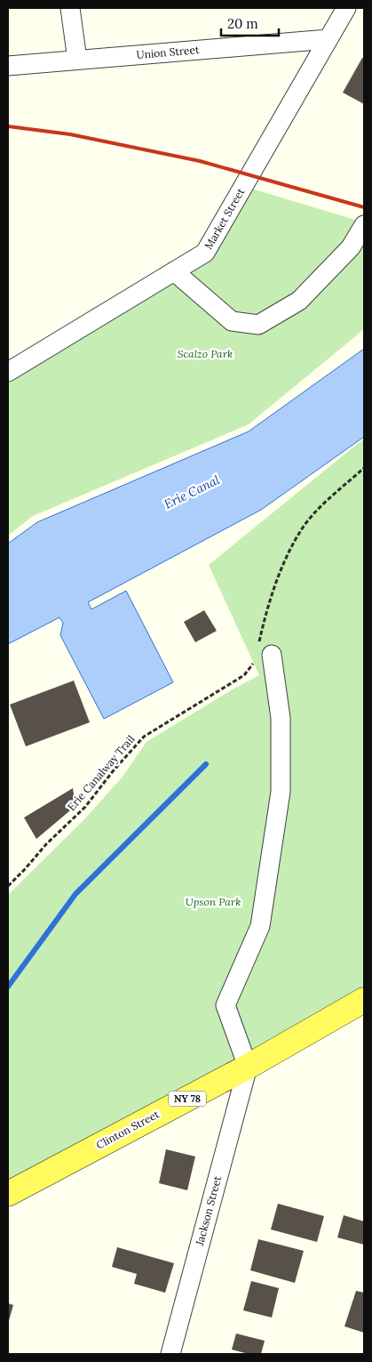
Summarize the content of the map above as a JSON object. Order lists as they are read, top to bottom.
{
  "streets": {
    "main road": ["NY 78", "Clinton Street"],
    "street": ["Union Street", "Market Street", "Jackson Street"],
    "path": ["Erie Canalway Trail"]
  },
  "crossings": [
    ["Union Street", "Market Street"],
    ["Clinton Street", "Jackson Street"]
  ],
  "water": ["Erie Canal"],
  "parks": ["Scalzo Park", "Upson Park"],
  "scale_bar": "20 m"
}
